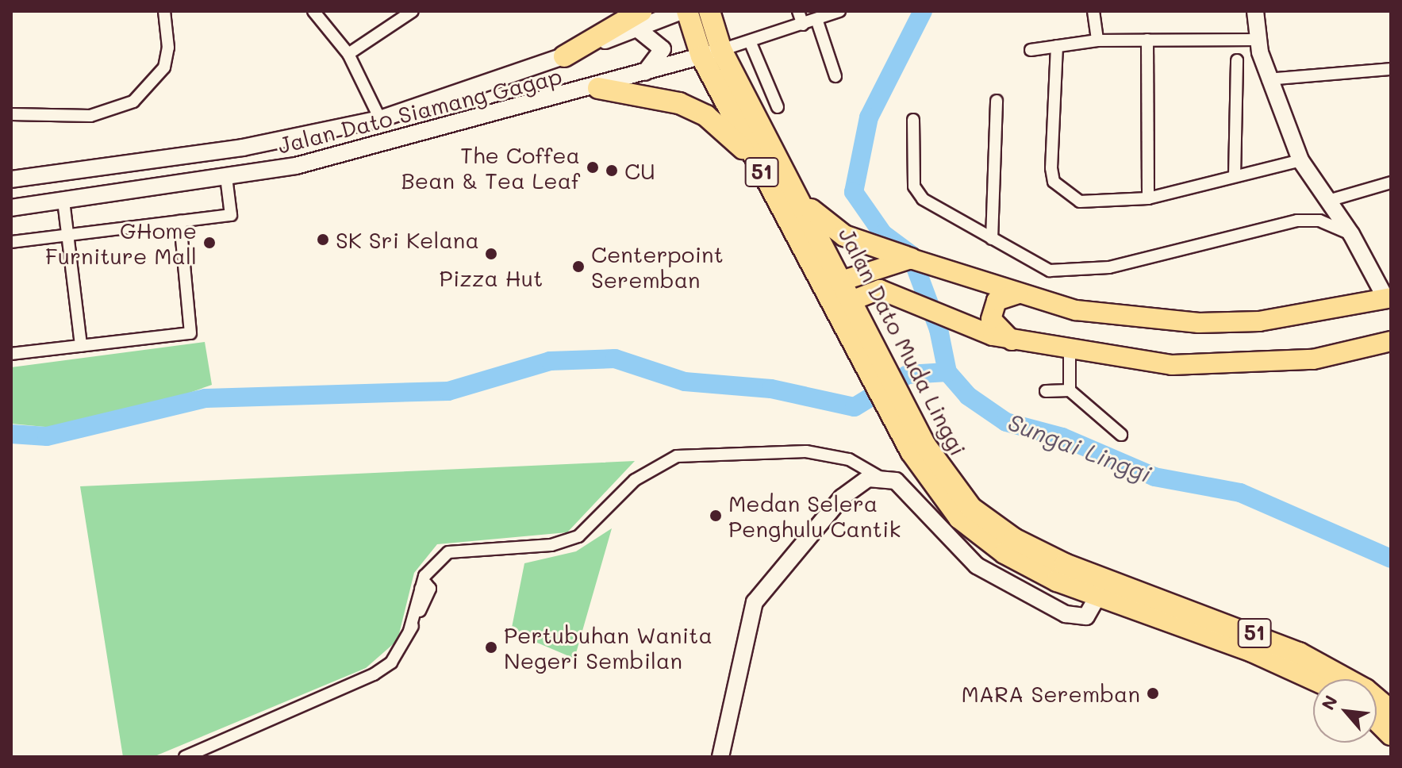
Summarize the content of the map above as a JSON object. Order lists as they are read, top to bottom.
{
  "streets": {
    "highway": ["51", "Jalan Dato Muda Linggi"],
    "main road": ["Jalan Dato Siamang Gagap"]
  },
  "crossings": [
    ["Jalan Dato Siamang Gagap", "Jalan Dato Muda Linggi"]
  ],
  "water": ["Sungai Linggi"],
  "places": [
    "The Coffea Bean & Tea Leaf",
    "CU",
    "SK Sri Kelana",
    "GHome Furniture Mall",
    "Pizza Hut",
    "Centerpoint Seremban",
    "Medan Selera Penghulu Cantik",
    "Pertubuhan Wanita Negeri Sembilan",
    "MARA Seremban"
  ],
  "north": "top left"
}
